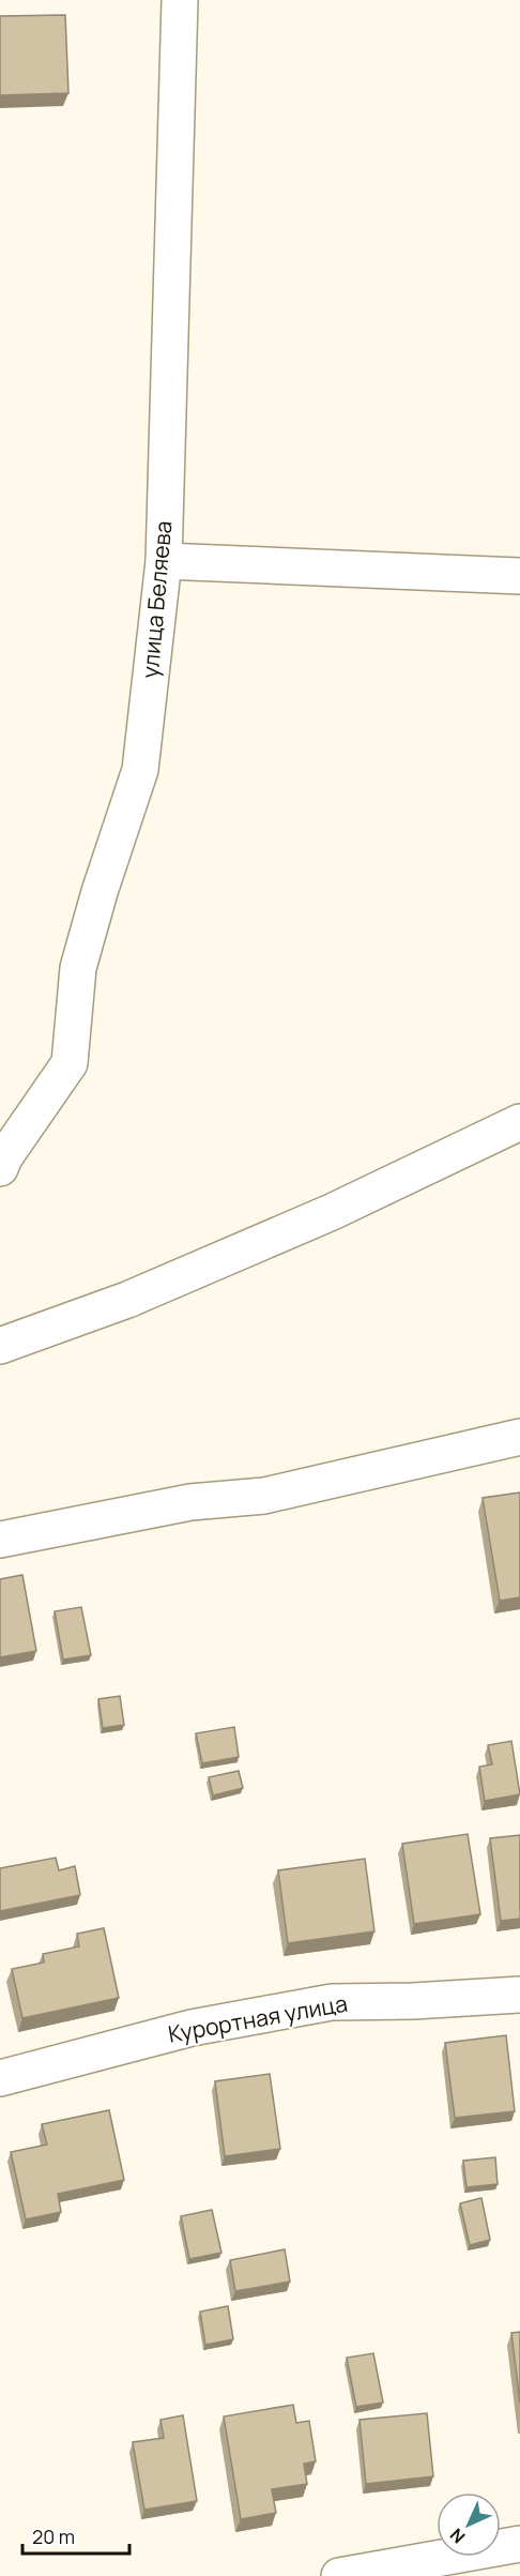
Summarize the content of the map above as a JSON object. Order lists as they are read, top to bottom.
{
  "streets": {
    "street": ["улица Беляева", "Курортная улица"]
  },
  "scale_bar": "20 m",
  "north": "bottom left"
}
